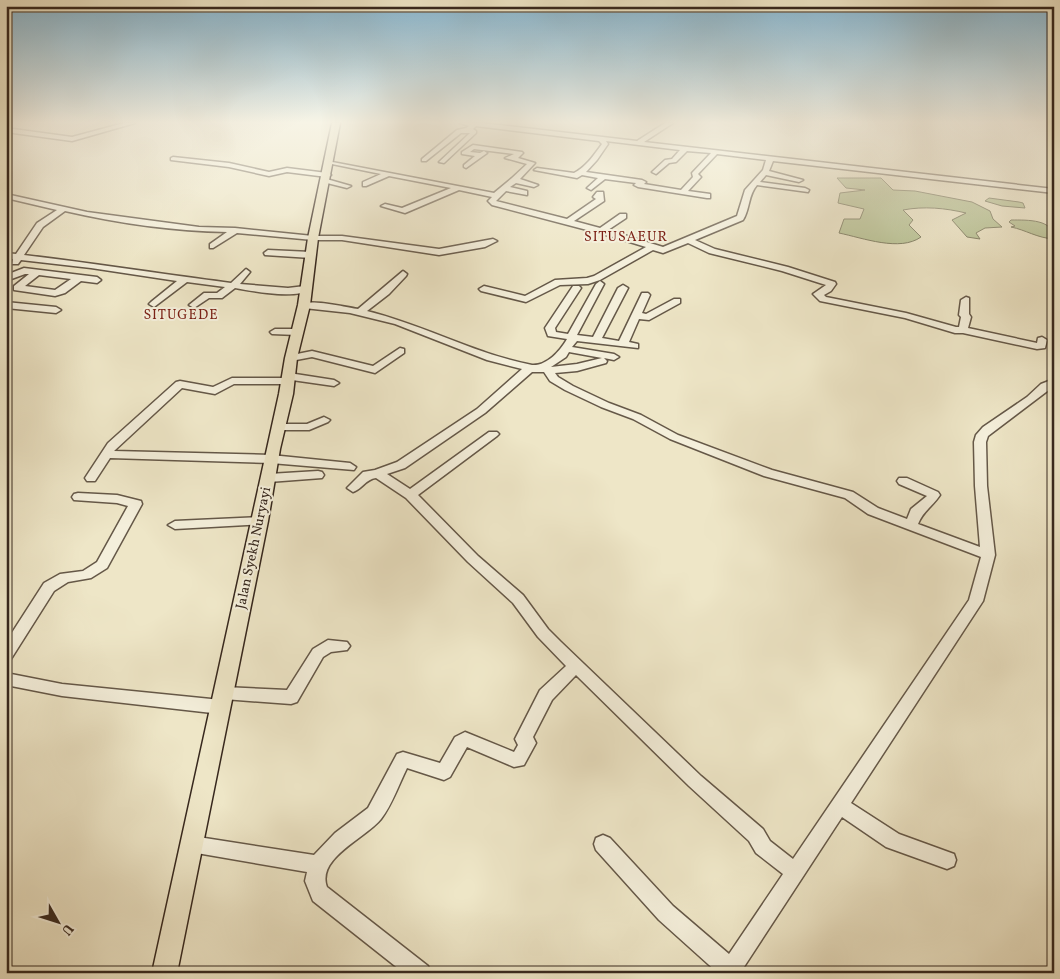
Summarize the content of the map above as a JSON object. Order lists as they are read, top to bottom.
{
  "streets": {
    "main road": ["Jalan Syekh Nuryayi"]
  },
  "districts": ["SITUSAEUR", "SITUGEDE"],
  "north": "bottom right"
}
